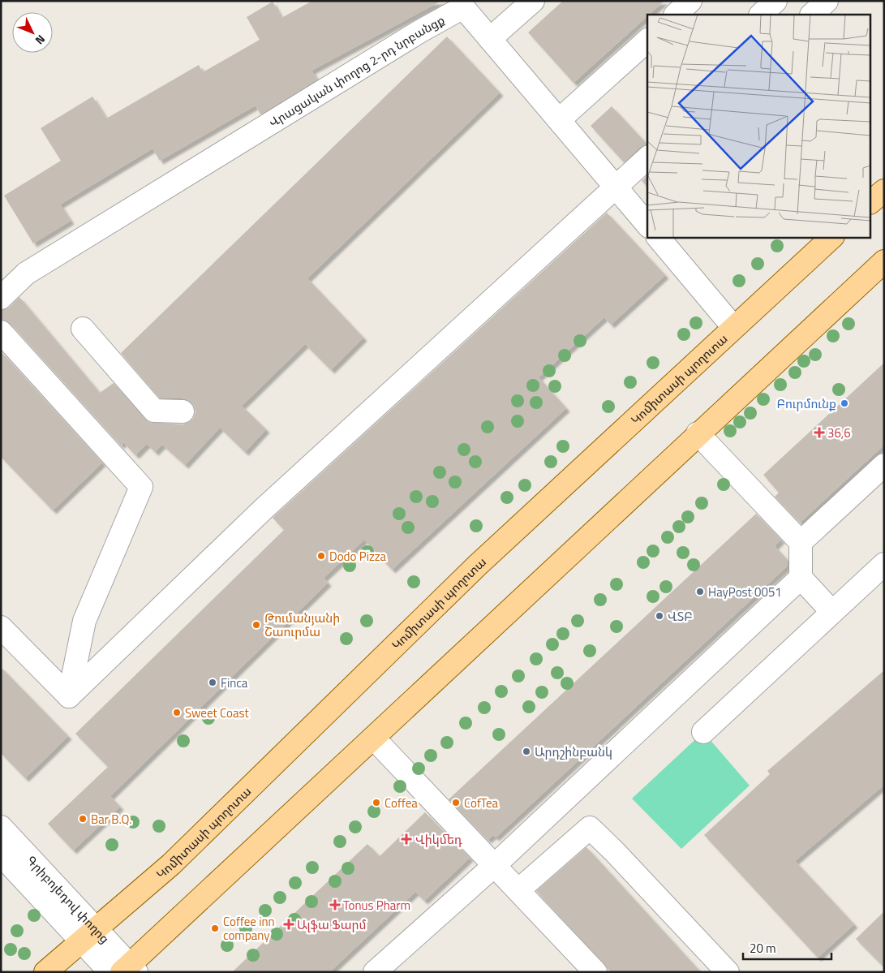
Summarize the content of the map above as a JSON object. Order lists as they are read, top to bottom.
{
  "streets": {
    "main road": ["Կոմիտասի պողոտա"],
    "street": ["Վրացական փողոց 2-րդ նրբանցք", "Գրիբոյեդով փողոց"]
  },
  "crossings": [
    ["Կոմիտասի պողոտա", "Գրիբոյեդով փողոց"]
  ],
  "places": {
    "other": [
      "Բուրմունք",
      "Dodo Pizza",
      "HayPost 0051",
      "ՎՏԲ",
      "Թումանյանի Շաուրմա",
      "Finca",
      "Sweet Coast",
      "Արդշինբանկ",
      "Coffea",
      "CofTea",
      "Bar B.Q.",
      "Coffee inn company"
    ],
    "health": [
      "36,6",
      "Վիկմեդ",
      "Tonus Pharm",
      "Ալֆա Ֆարմ"
    ]
  },
  "scale_bar": "20 m",
  "north": "bottom right"
}
